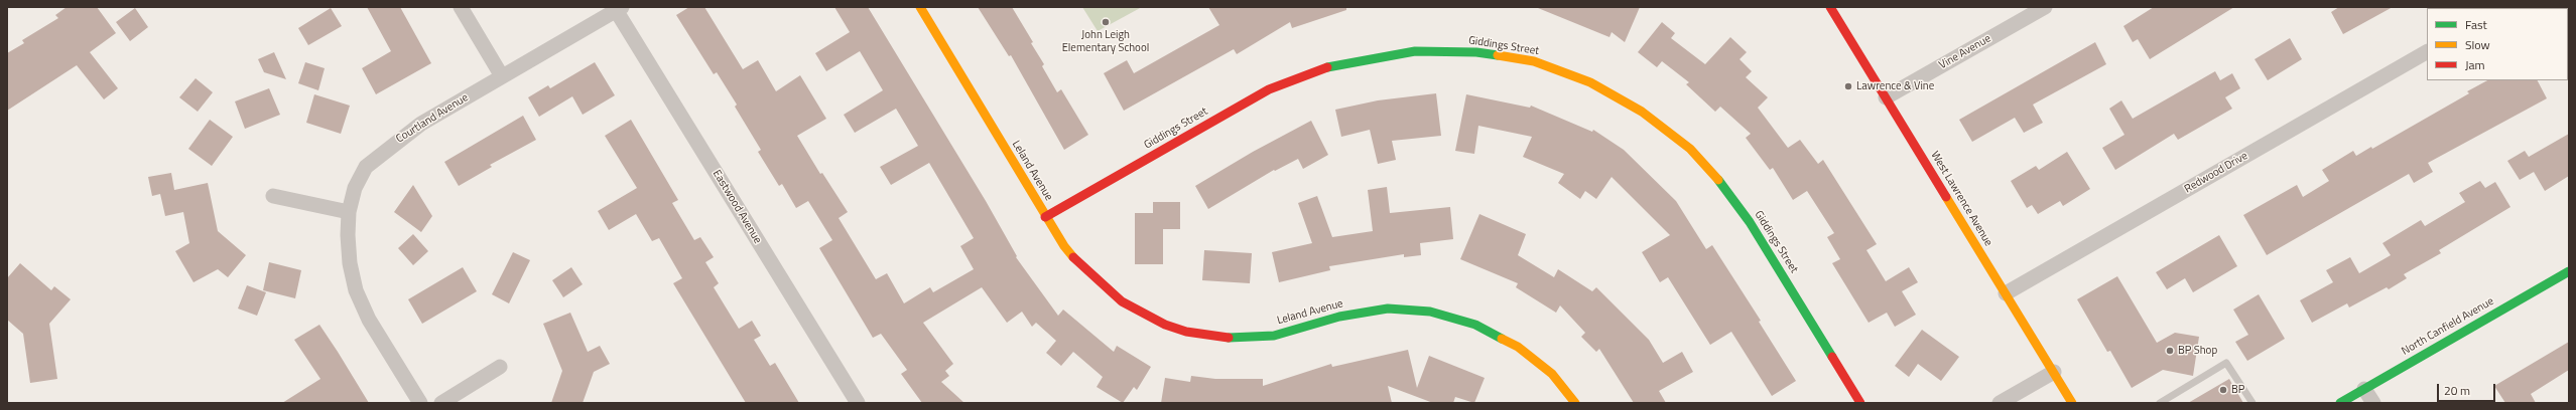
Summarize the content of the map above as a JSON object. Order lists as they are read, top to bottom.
{
  "streets": {
    "street": [
      "Giddings Street",
      "Vine Avenue",
      "Courtland Avenue",
      "Leland Avenue",
      "Redwood Drive",
      "West Lawrence Avenue",
      "Eastwood Avenue",
      "North Canfield Avenue"
    ]
  },
  "crossings": [
    ["Giddings Street", "Leland Avenue"],
    ["Vine Avenue", "West Lawrence Avenue"],
    ["Courtland Avenue", "Eastwood Avenue"],
    ["Redwood Drive", "West Lawrence Avenue"]
  ],
  "places": [
    "John Leigh Elementary School",
    "Lawrence & Vine",
    "BP Shop",
    "BP"
  ],
  "legend": ["Fast", "Slow", "Jam"],
  "scale_bar": "20 m"
}
